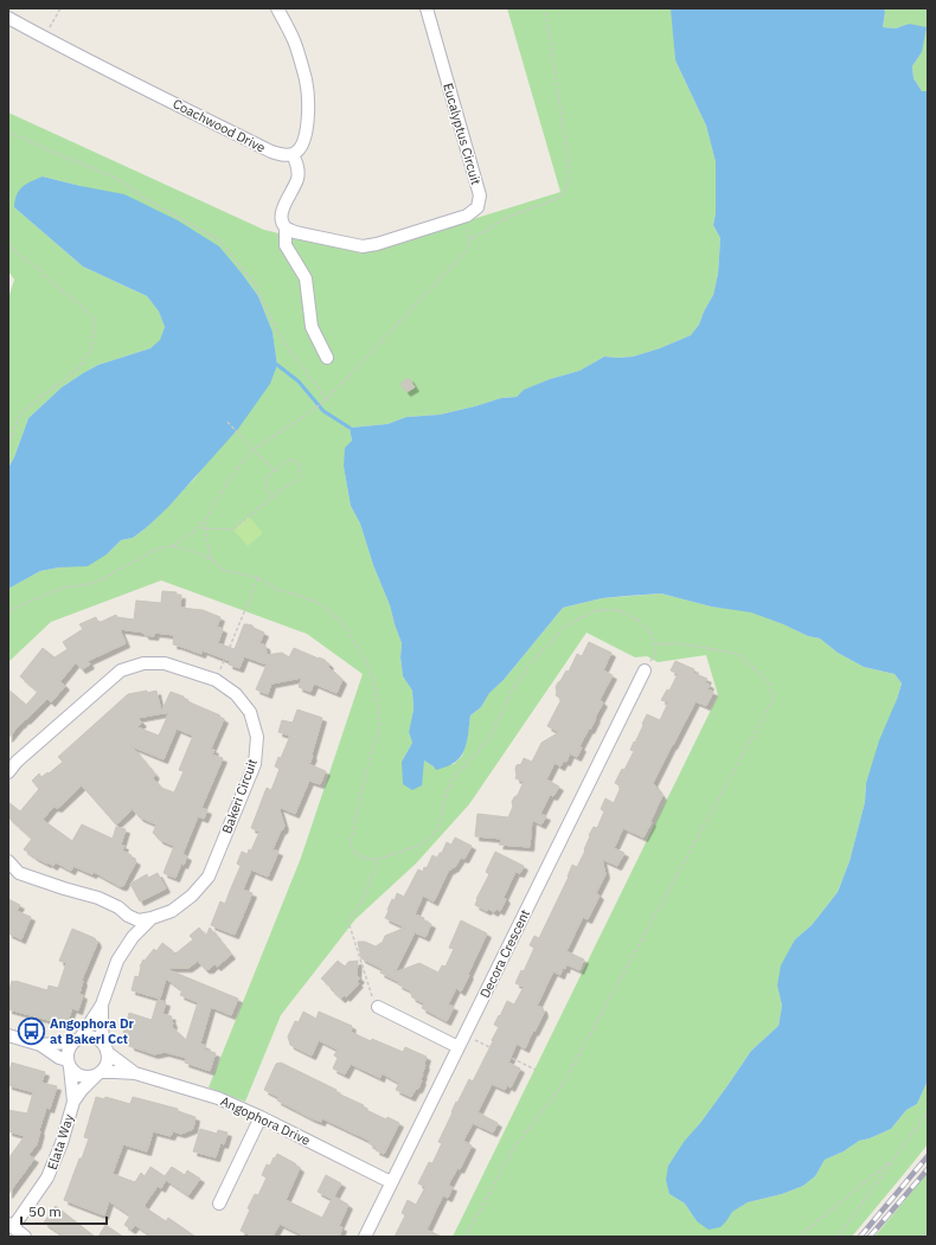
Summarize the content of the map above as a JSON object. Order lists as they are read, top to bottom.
{
  "streets": {
    "street": [
      "Coachwood Drive",
      "Eucalyptus Circuit",
      "Bakeri Circuit",
      "Decora Crescent",
      "Angophora Drive",
      "Elata Way"
    ]
  },
  "crossings": [
    ["Bakeri Circuit", "Angophora Drive"],
    ["Bakeri Circuit", "Elata Way"],
    ["Decora Crescent", "Angophora Drive"],
    ["Angophora Drive", "Elata Way"]
  ],
  "places": {
    "bus stop": ["Angophora Dr at Bakeri Cct"]
  },
  "scale_bar": "50 m"
}
